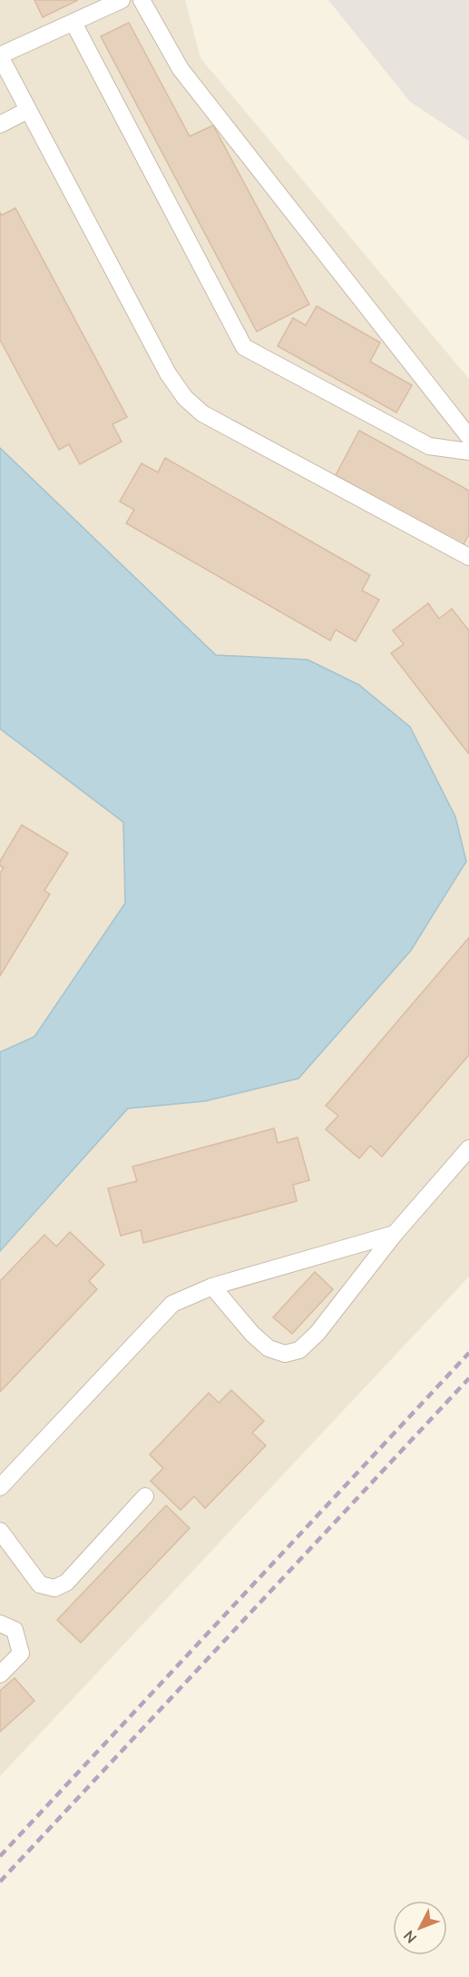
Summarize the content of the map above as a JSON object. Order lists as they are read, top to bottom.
{
  "north": "bottom left"
}
